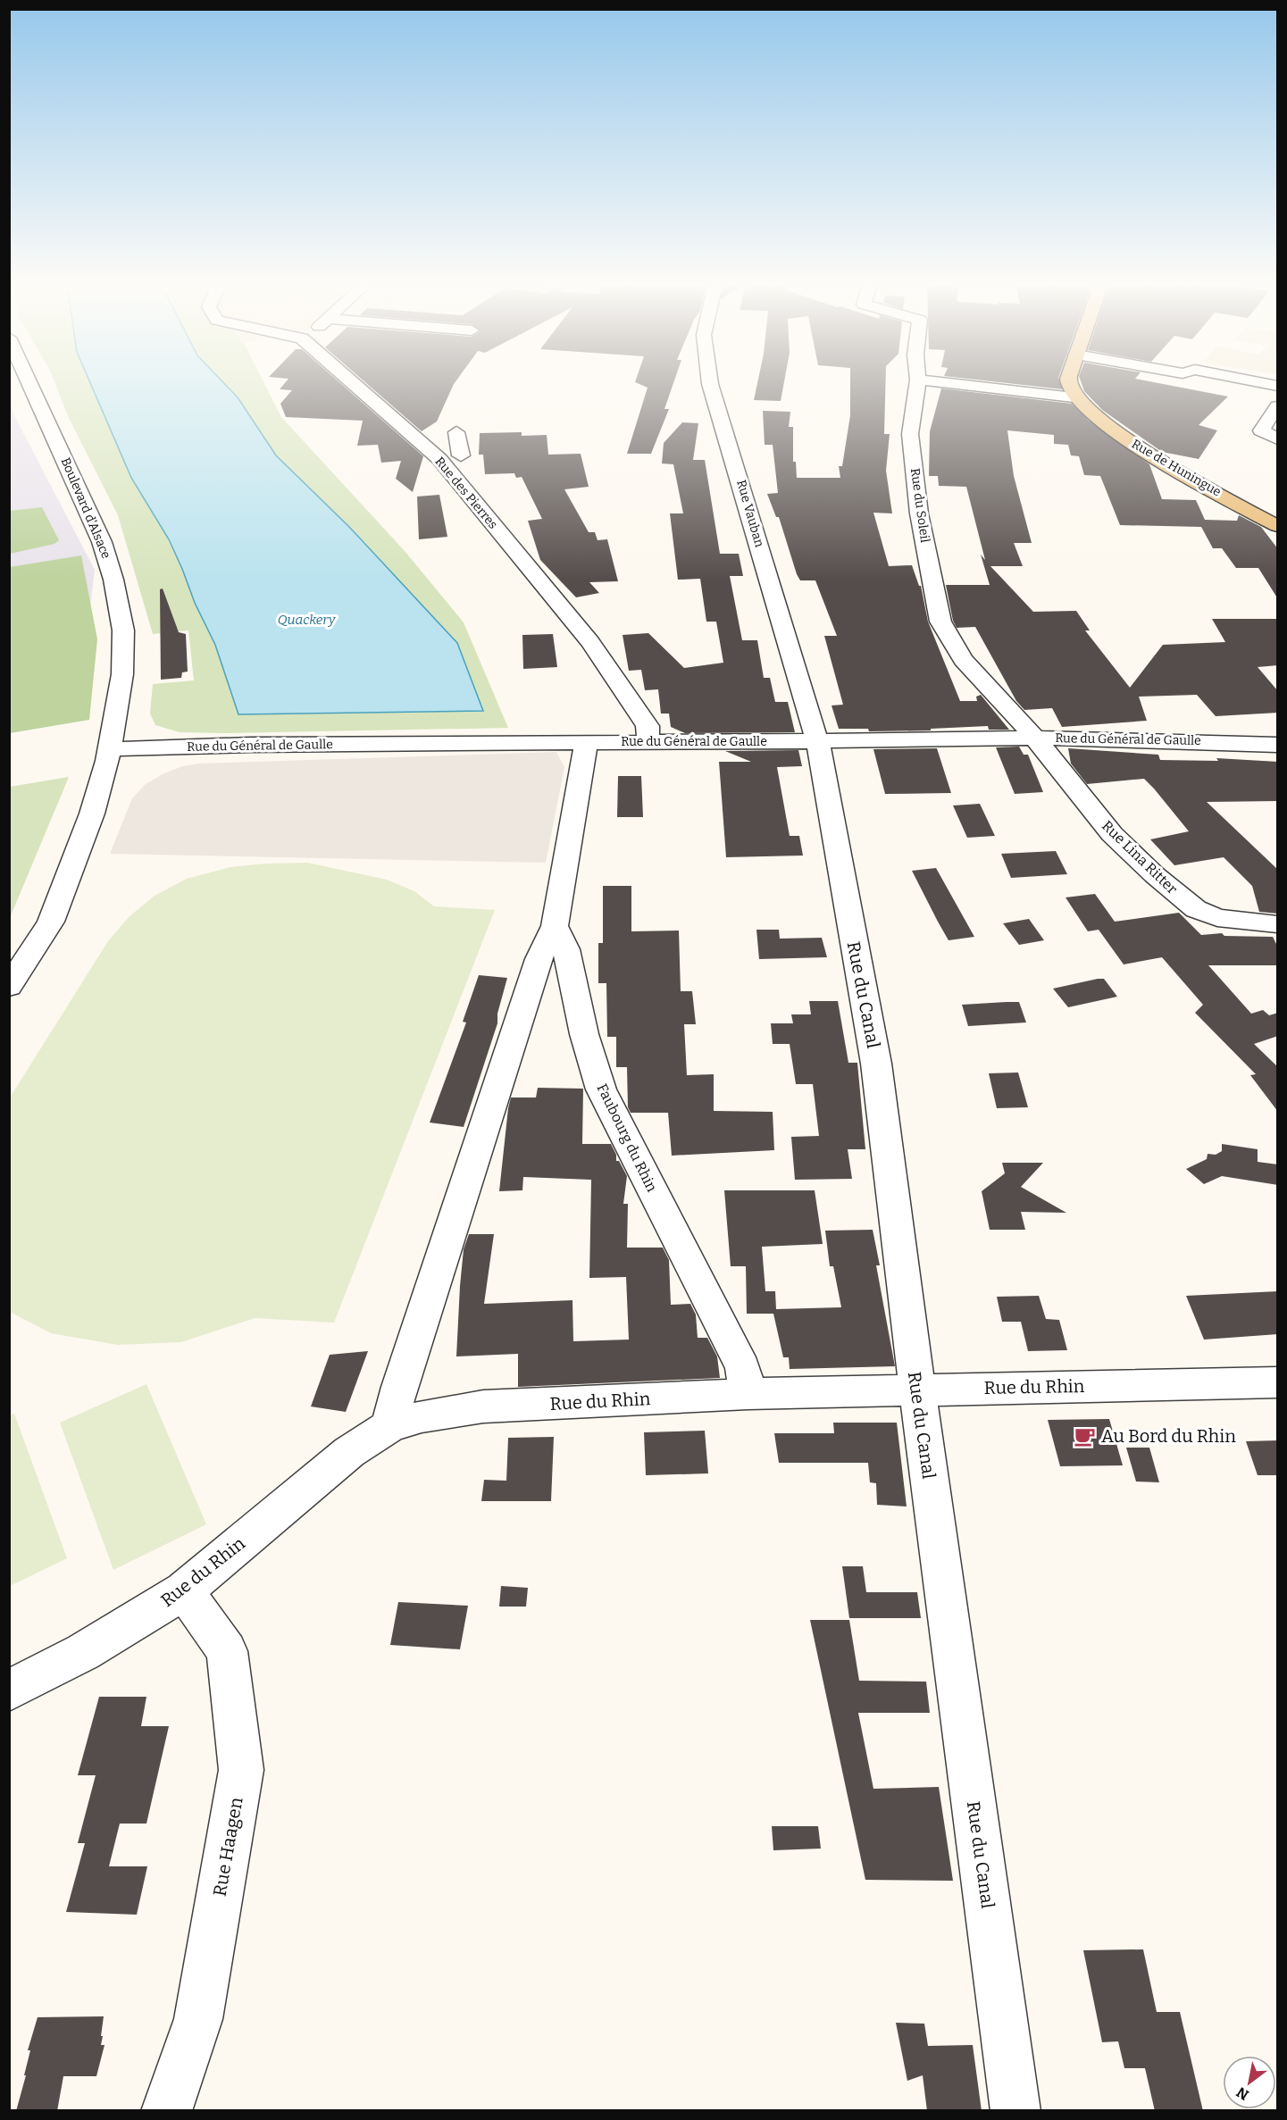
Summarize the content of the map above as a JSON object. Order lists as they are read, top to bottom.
{
  "streets": {
    "main road": ["Rue de Huningue"],
    "street": [
      "Rue des Pierres",
      "Rue du Soleil",
      "Boulevard d'Alsace",
      "Rue Vauban",
      "Rue du Général de Gaulle",
      "Rue Lina Ritter",
      "Rue du Canal",
      "Faubourg du Rhin",
      "Rue du Rhin",
      "Rue Haagen"
    ]
  },
  "crossings": [
    ["Rue des Pierres", "Rue du Général de Gaulle"],
    ["Rue du Soleil", "Rue du Général de Gaulle"],
    ["Rue du Soleil", "Rue Lina Ritter"],
    ["Boulevard d'Alsace", "Rue du Général de Gaulle"],
    ["Rue Vauban", "Rue du Général de Gaulle"],
    ["Rue Vauban", "Rue du Canal"],
    ["Rue du Général de Gaulle", "Rue Lina Ritter"],
    ["Rue du Général de Gaulle", "Rue du Canal"],
    ["Rue du Canal", "Rue du Rhin"],
    ["Faubourg du Rhin", "Rue du Rhin"],
    ["Rue du Rhin", "Rue Haagen"]
  ],
  "water": ["Quackery"],
  "places": {
    "cafe": ["Au Bord du Rhin"]
  },
  "north": "bottom left"
}
